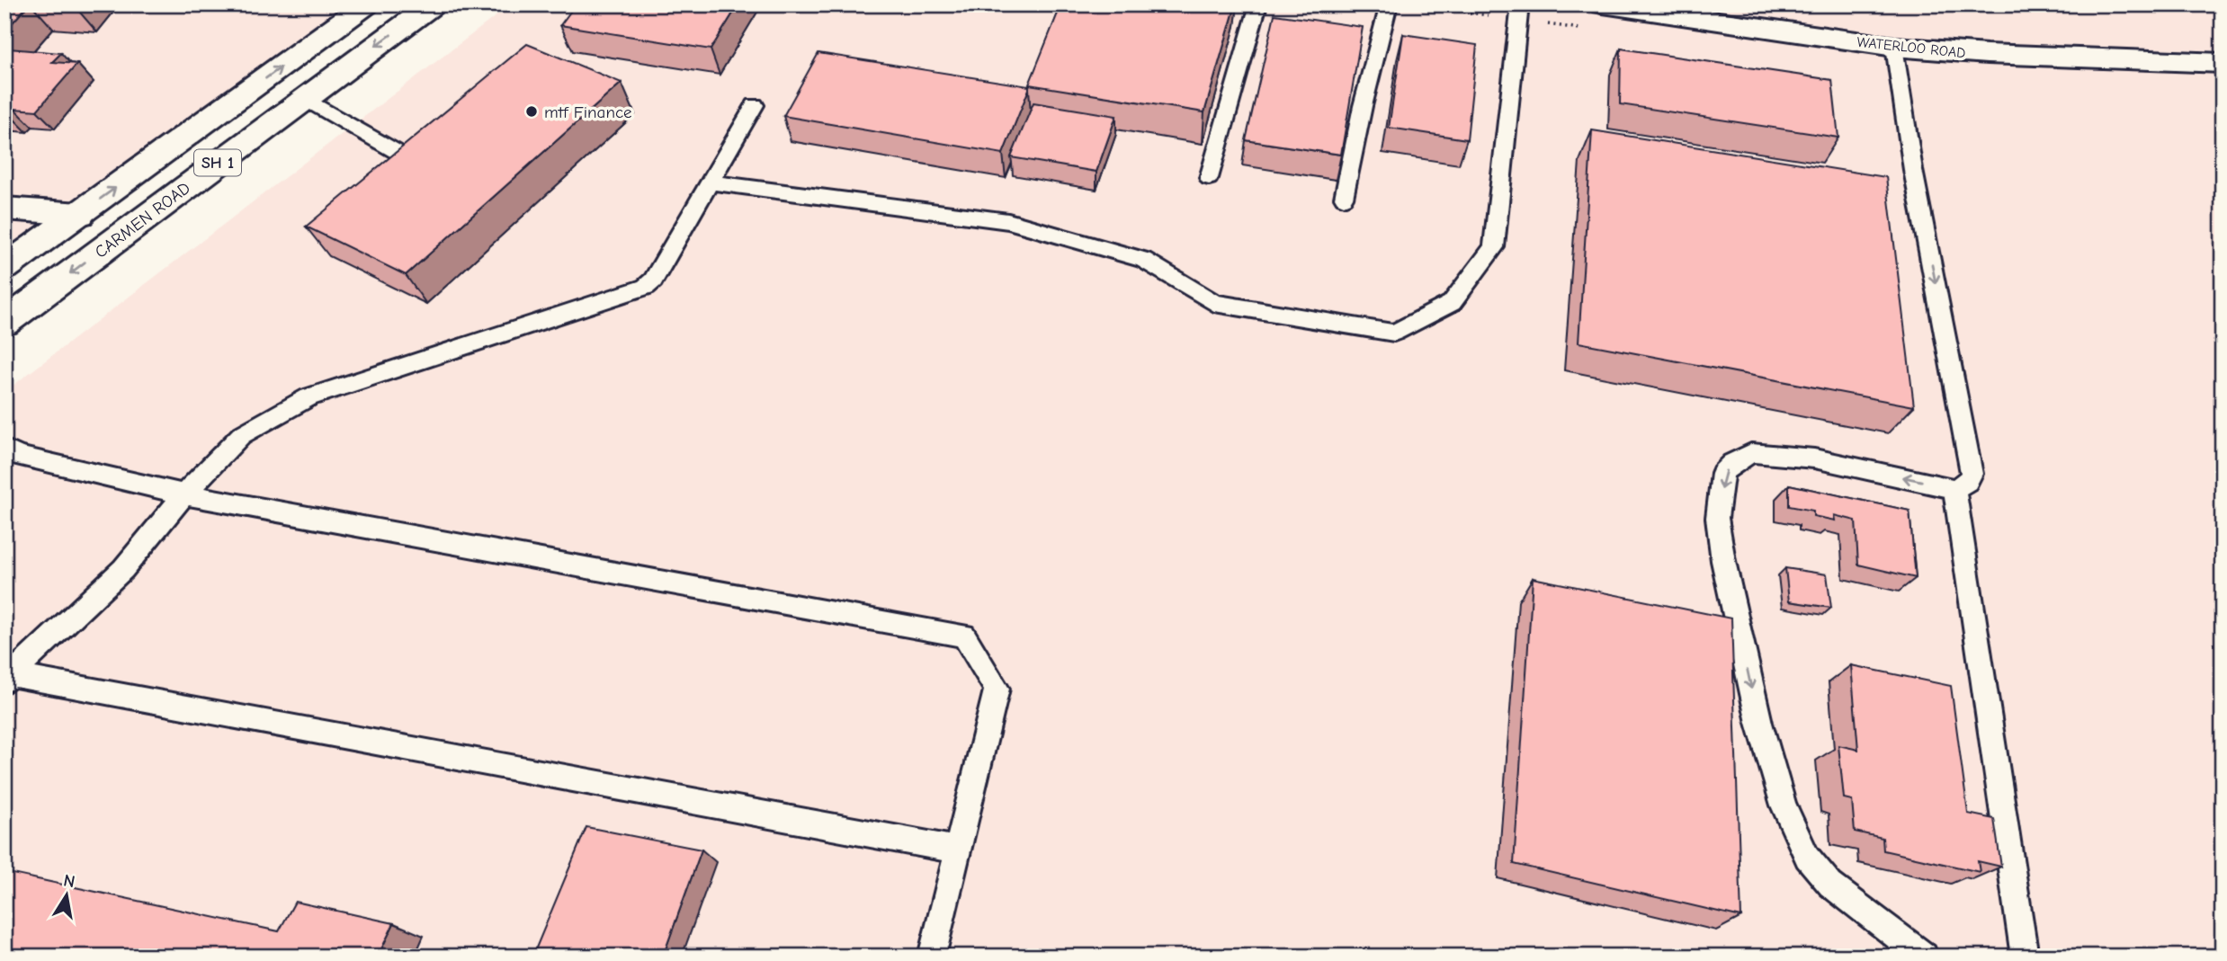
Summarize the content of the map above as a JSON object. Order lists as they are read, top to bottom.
{
  "streets": {
    "main road": ["WATERLOO ROAD", "SH 1", "CARMEN ROAD"]
  },
  "places": ["mtf Finance"],
  "north": "top"
}
